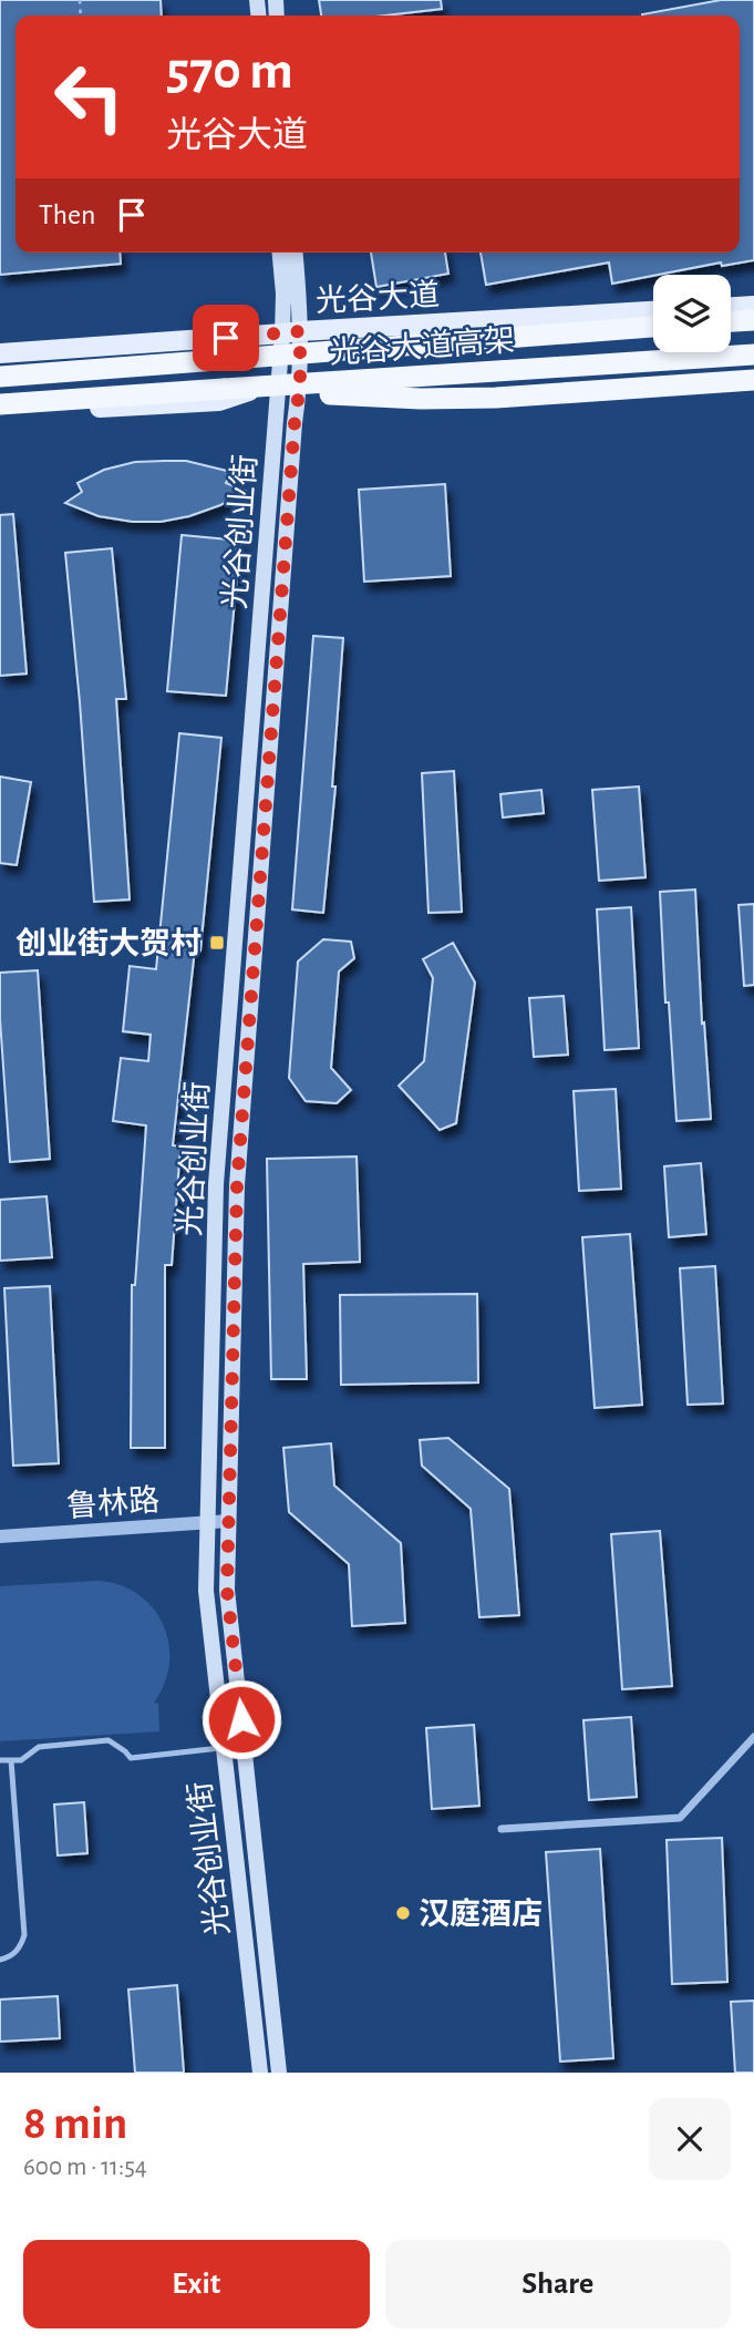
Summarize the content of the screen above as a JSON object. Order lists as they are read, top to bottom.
{
  "streets": {
    "highway": ["光谷大道高架"],
    "main road": ["光谷大道", "光谷创业街"],
    "street": ["鲁林路"]
  },
  "crossings": [
    ["光谷大道", "光谷创业街"],
    ["光谷创业街", "鲁林路"]
  ],
  "places": {
    "transit": ["创业街大贺村"],
    "other": ["汉庭酒店"]
  },
  "page": {
    "turn": ["570 m", "光谷大道"],
    "then": "Then",
    "heading": ["8 min", "600 m · 11:54"],
    "buttons": ["Exit", "Share"]
  }
}
